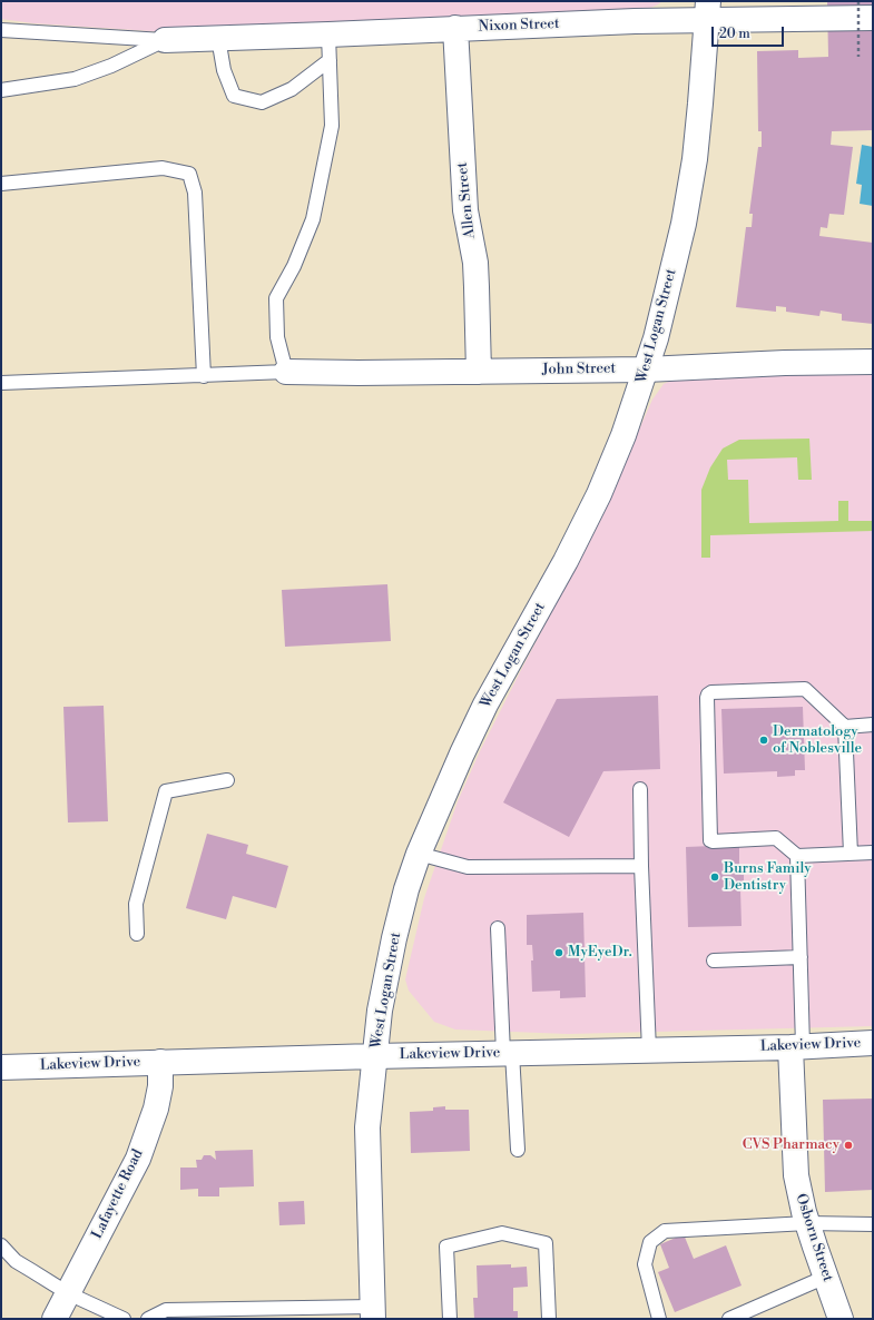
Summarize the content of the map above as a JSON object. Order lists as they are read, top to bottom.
{
  "streets": {
    "street": [
      "Nixon Street",
      "Allen Street",
      "West Logan Street",
      "John Street",
      "Lakeview Drive",
      "Lafayette Road",
      "Osborn Street"
    ]
  },
  "crossings": [
    ["Nixon Street", "Allen Street"],
    ["Nixon Street", "West Logan Street"],
    ["Allen Street", "John Street"],
    ["West Logan Street", "John Street"],
    ["West Logan Street", "Lakeview Drive"],
    ["Lakeview Drive", "Lafayette Road"],
    ["Lakeview Drive", "Osborn Street"]
  ],
  "places": [
    "Dermatology of Noblesville",
    "Burns Family Dentistry",
    "MyEyeDr.",
    "CVS Pharmacy"
  ],
  "scale_bar": "20 m"
}
